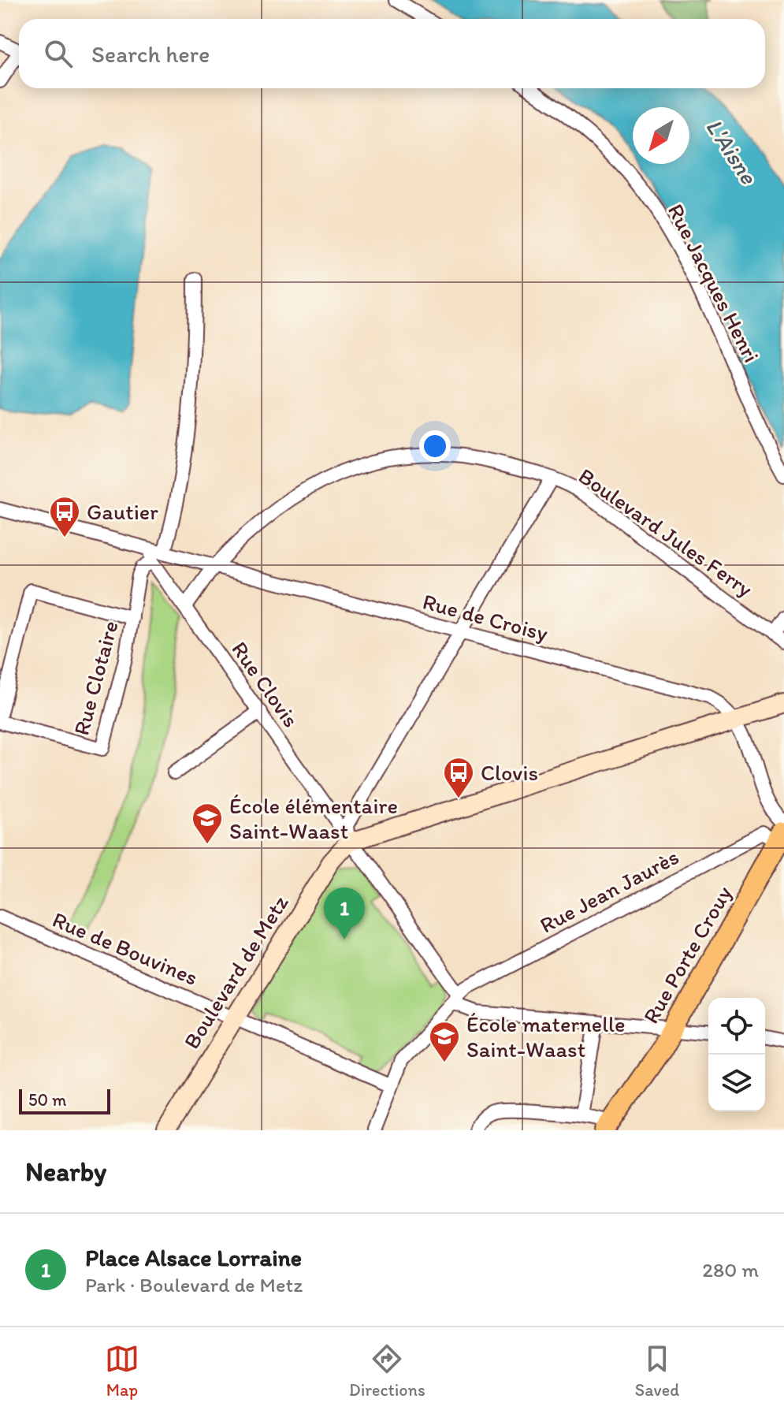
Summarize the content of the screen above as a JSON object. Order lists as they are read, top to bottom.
{
  "streets": {
    "main road": ["Rue Porte Crouy", "Boulevard de Metz"],
    "street": [
      "Rue Jacques Henri",
      "Boulevard Jules Ferry",
      "Rue de Croisy",
      "Rue Clotaire",
      "Rue Clovis",
      "Rue Jean Jaurès",
      "Rue de Bouvines"
    ]
  },
  "crossings": [
    ["Boulevard Jules Ferry", "Rue de Croisy"],
    ["Rue de Croisy", "Rue Clotaire"],
    ["Rue de Croisy", "Rue Clovis"],
    ["Rue Clotaire", "Rue Clovis"],
    ["Rue Clovis", "Rue Jean Jaurès"],
    ["Rue Clovis", "Boulevard de Metz"],
    ["Rue Jean Jaurès", "Rue de Bouvines"],
    ["Rue Jean Jaurès", "Rue Porte Crouy"],
    ["Rue de Bouvines", "Boulevard de Metz"]
  ],
  "water": ["L'Aisne"],
  "places": {
    "bus stop": ["Gautier", "Clovis"],
    "school or university": ["École élémentaire Saint-Waast", "École maternelle Saint-Waast"]
  },
  "scale_bar": "50 m",
  "north": "bottom left",
  "page": {
    "search": "Search here",
    "pins": "1",
    "scale": "50 m",
    "heading": "Nearby",
    "list": [
      {
        "mark": "1",
        "name": "Place Alsace Lorraine",
        "note": "Park · Boulevard de Metz",
        "value": "280 m"
      }
    ],
    "nav": ["Map", "Directions", "Saved"]
  }
}
